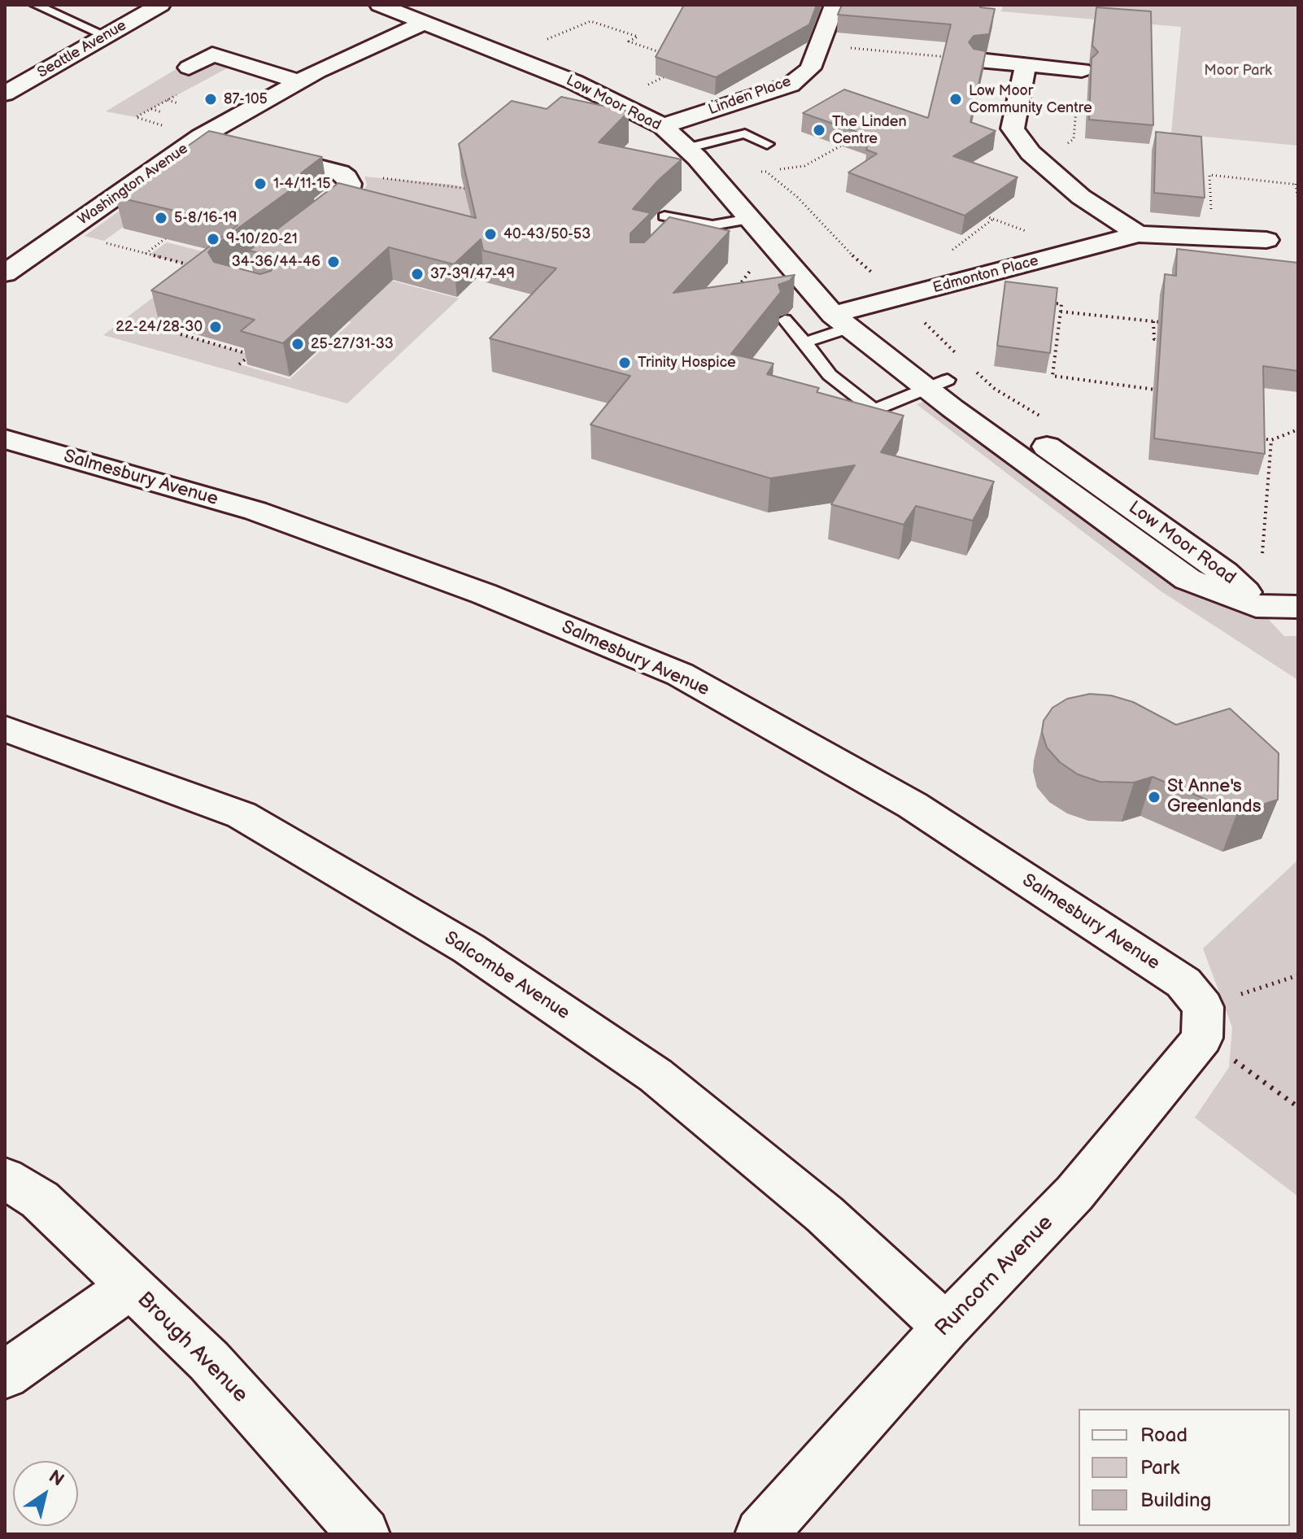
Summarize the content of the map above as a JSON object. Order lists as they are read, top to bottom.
{
  "streets": {
    "street": [
      "Seattle Avenue",
      "Linden Place",
      "Low Moor Road",
      "Washington Avenue",
      "Edmonton Place",
      "Salmesbury Avenue",
      "Salcombe Avenue",
      "Runcorn Avenue",
      "Brough Avenue"
    ]
  },
  "crossings": [
    ["Linden Place", "Low Moor Road"],
    ["Low Moor Road", "Washington Avenue"],
    ["Low Moor Road", "Edmonton Place"],
    ["Salmesbury Avenue", "Runcorn Avenue"],
    ["Salcombe Avenue", "Runcorn Avenue"]
  ],
  "parks": ["Moor Park"],
  "places": [
    "87-105",
    "Low Moor Community Centre",
    "The Linden Centre",
    "1-4/11-15",
    "5-8/16-19",
    "40-43/50-53",
    "9-10/20-21",
    "34-36/44-46",
    "37-39/47-49",
    "22-24/28-30",
    "25-27/31-33",
    "Trinity Hospice",
    "St Anne's Greenlands"
  ],
  "legend": ["Road", "Park", "Building"],
  "north": "top right"
}
